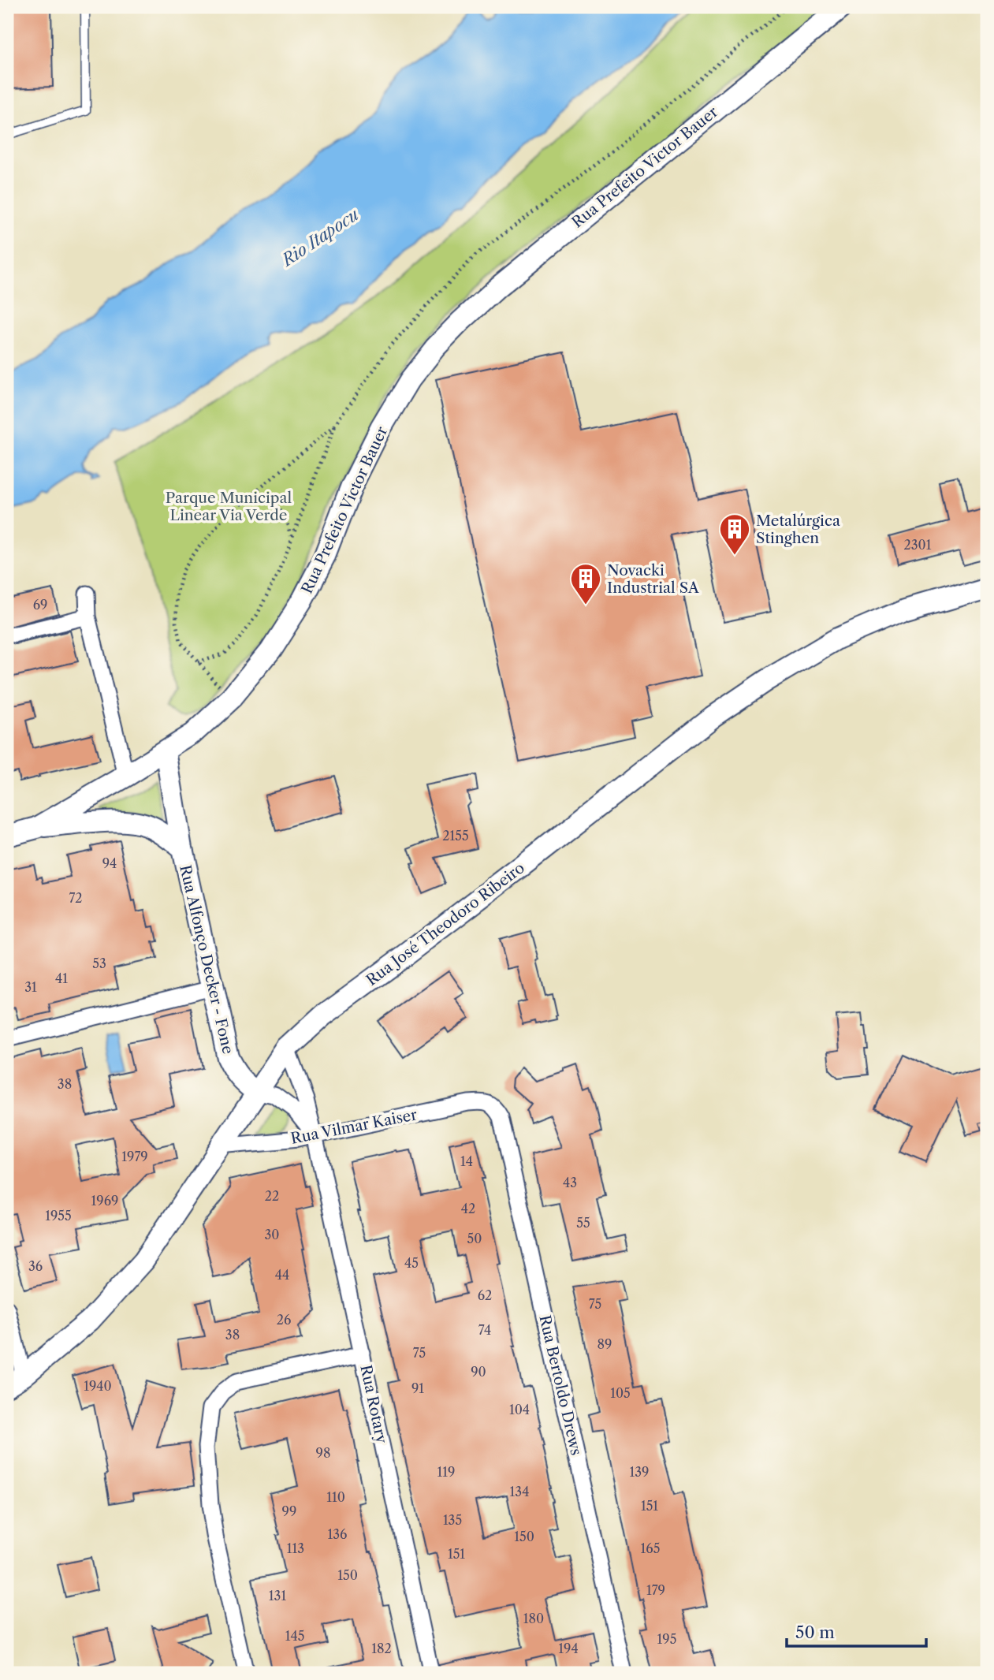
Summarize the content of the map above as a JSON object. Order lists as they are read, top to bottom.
{
  "streets": {
    "main road": ["Rua Prefeito Victor Bauer", "Rua José Theodoro Ribeiro", "Rua Alfonço Decker - Fone"],
    "street": ["Rua Vilmar Kaiser", "Rua Bertoldo Drews", "Rua Rotary"]
  },
  "crossings": [
    ["Rua Prefeito Victor Bauer", "Rua Alfonço Decker - Fone"],
    ["Rua José Theodoro Ribeiro", "Rua Alfonço Decker - Fone"],
    ["Rua José Theodoro Ribeiro", "Rua Vilmar Kaiser"],
    ["Rua José Theodoro Ribeiro", "Rua Rotary"],
    ["Rua Alfonço Decker - Fone", "Rua Rotary"],
    ["Rua Vilmar Kaiser", "Rua Bertoldo Drews"],
    ["Rua Vilmar Kaiser", "Rua Rotary"]
  ],
  "water": ["Rio Itapocu"],
  "parks": ["Parque Municipal Linear Via Verde"],
  "places": {
    "building": ["Metalúrgica Stinghen", "Novacki Industrial SA"]
  },
  "house_numbers": [
    "2301",
    "69",
    "2155",
    "94",
    "72",
    "53",
    "41",
    "31",
    "38",
    "1979",
    "14",
    "43",
    "22",
    "1969",
    "42",
    "1955",
    "55",
    "30",
    "50",
    "45",
    "36",
    "44",
    "62",
    "75",
    "26",
    "74",
    "38",
    "89",
    "75",
    "90",
    "1940",
    "91",
    "105",
    "104",
    "98",
    "119",
    "139",
    "134",
    "110",
    "151",
    "99",
    "135",
    "136",
    "150",
    "113",
    "165",
    "151",
    "150",
    "179",
    "131",
    "180",
    "145",
    "195",
    "182",
    "194"
  ],
  "scale_bar": "50 m"
}
